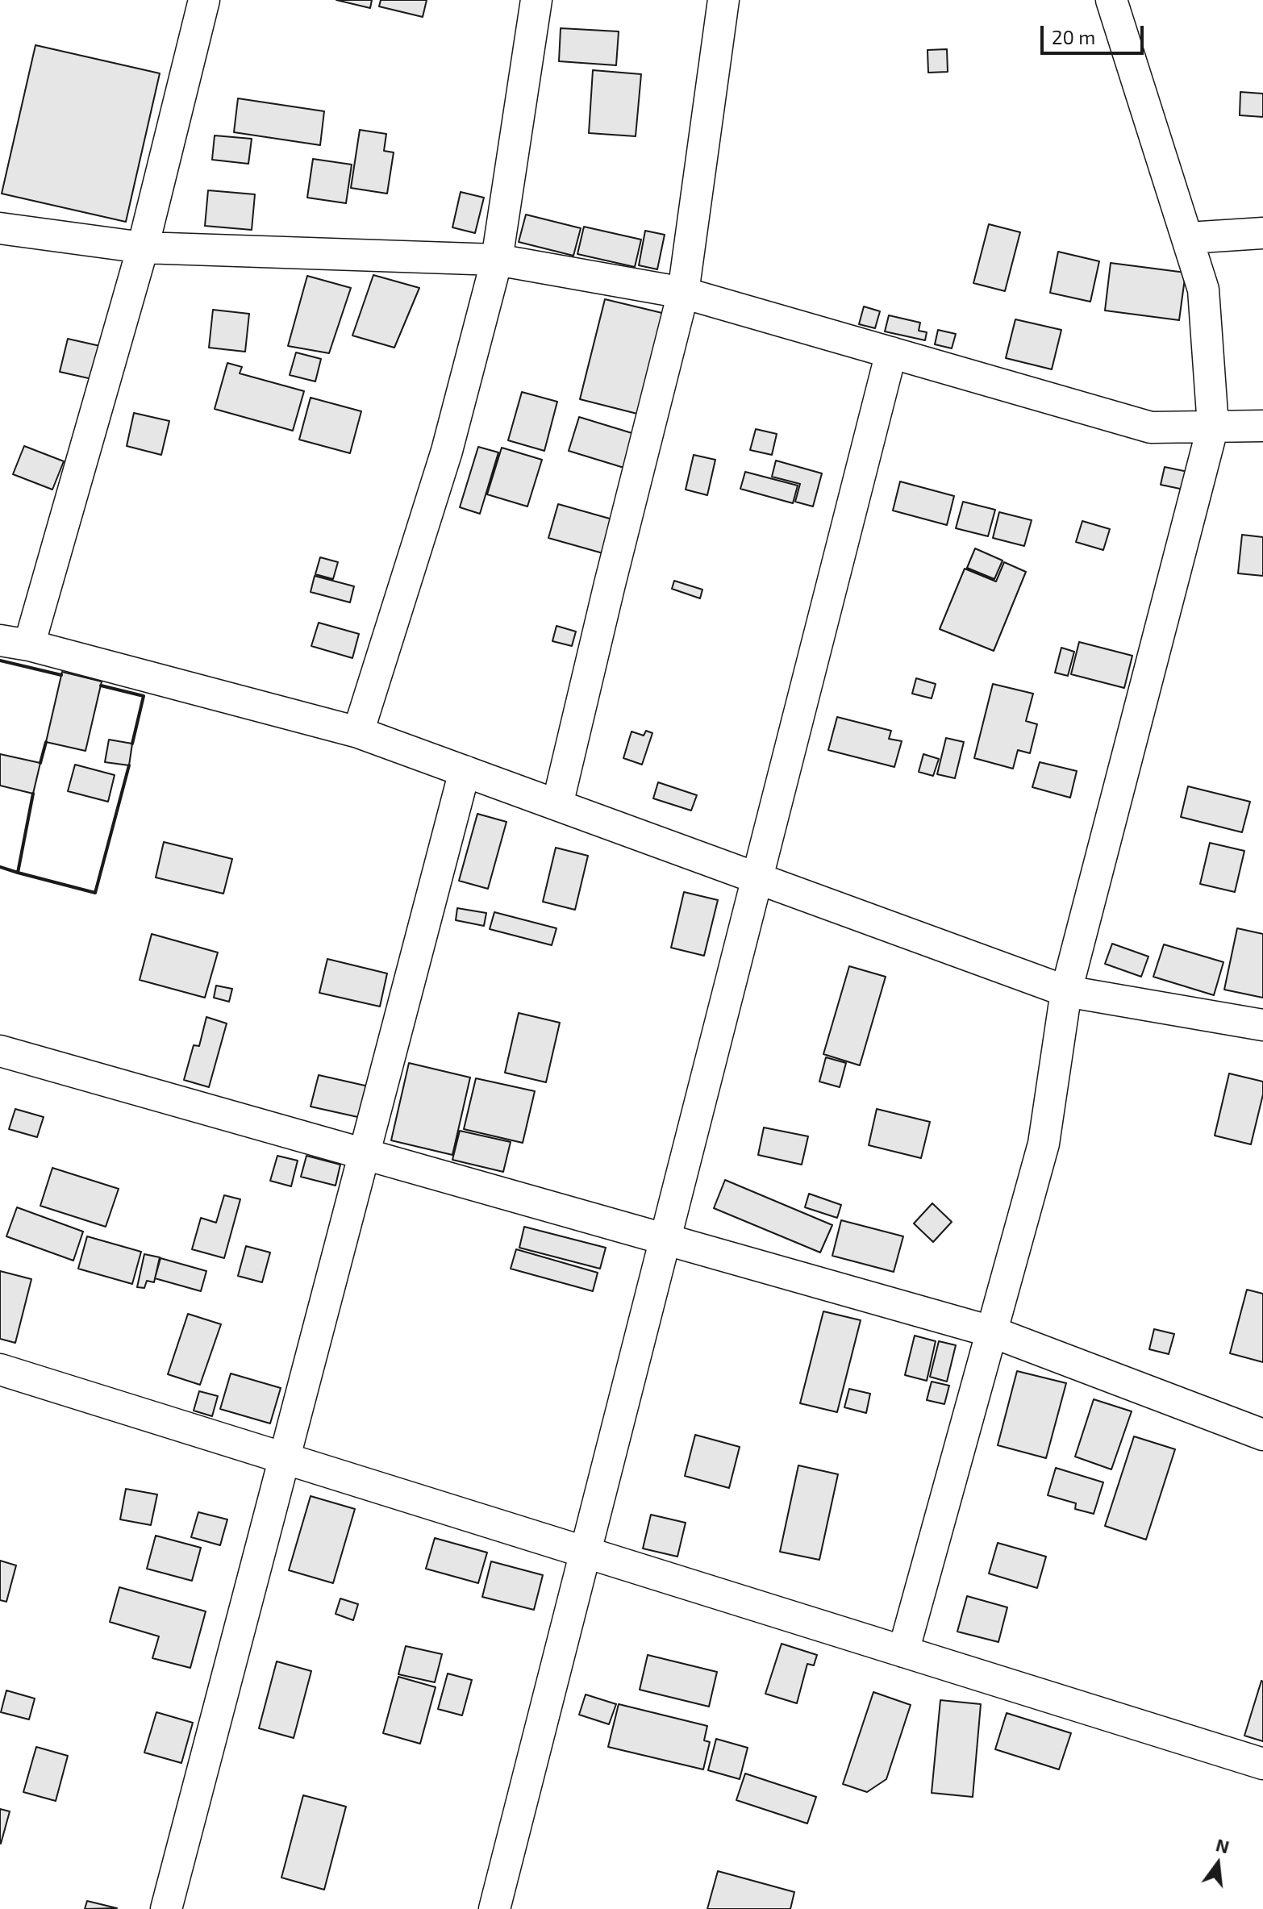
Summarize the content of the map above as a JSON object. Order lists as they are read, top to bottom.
{
  "scale_bar": "20 m",
  "north": "top"
}
